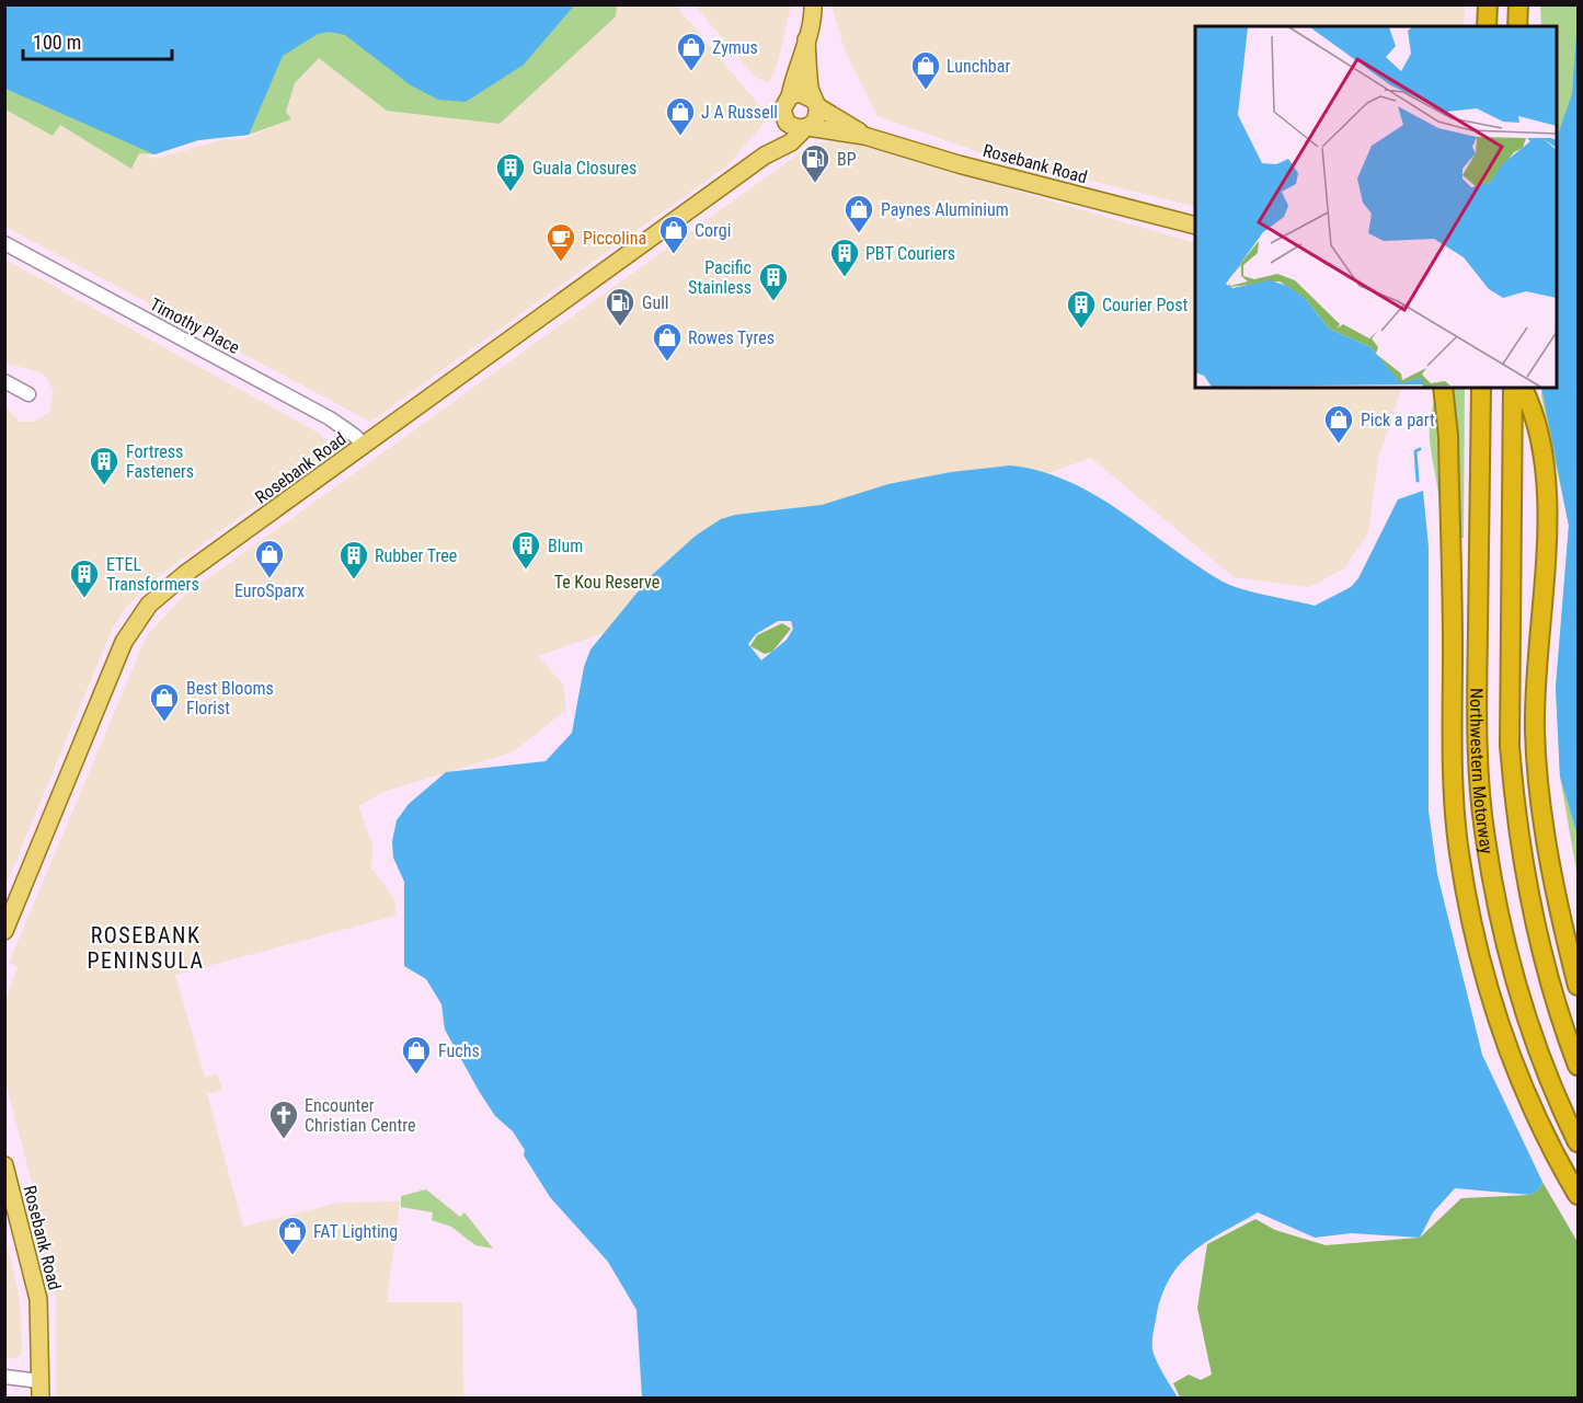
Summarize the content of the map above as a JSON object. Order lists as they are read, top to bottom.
{
  "streets": {
    "highway": ["Northwestern Motorway"],
    "main road": ["Rosebank Road"],
    "street": ["Timothy Place"]
  },
  "crossings": [
    ["Rosebank Road", "Timothy Place"]
  ],
  "districts": ["ROSEBANK PENINSULA"],
  "parks": ["Te Kou Reserve"],
  "places": {
    "shop": [
      "Zymus",
      "Lunchbar",
      "J A Russell",
      "Paynes Aluminium",
      "Corgi",
      "Rowes Tyres",
      "Pick a part",
      "EuroSparx",
      "Best Blooms Florist",
      "Fuchs",
      "FAT Lighting"
    ],
    "fuel station": ["BP", "Gull"],
    "building": [
      "Guala Closures",
      "PBT Couriers",
      "Pacific Stainless",
      "Courier Post",
      "Fortress Fasteners",
      "Blum",
      "Rubber Tree",
      "ETEL Transformers"
    ],
    "cafe": ["Piccolina"],
    "church": ["Encounter Christian Centre"]
  },
  "scale_bar": "100 m"
}
